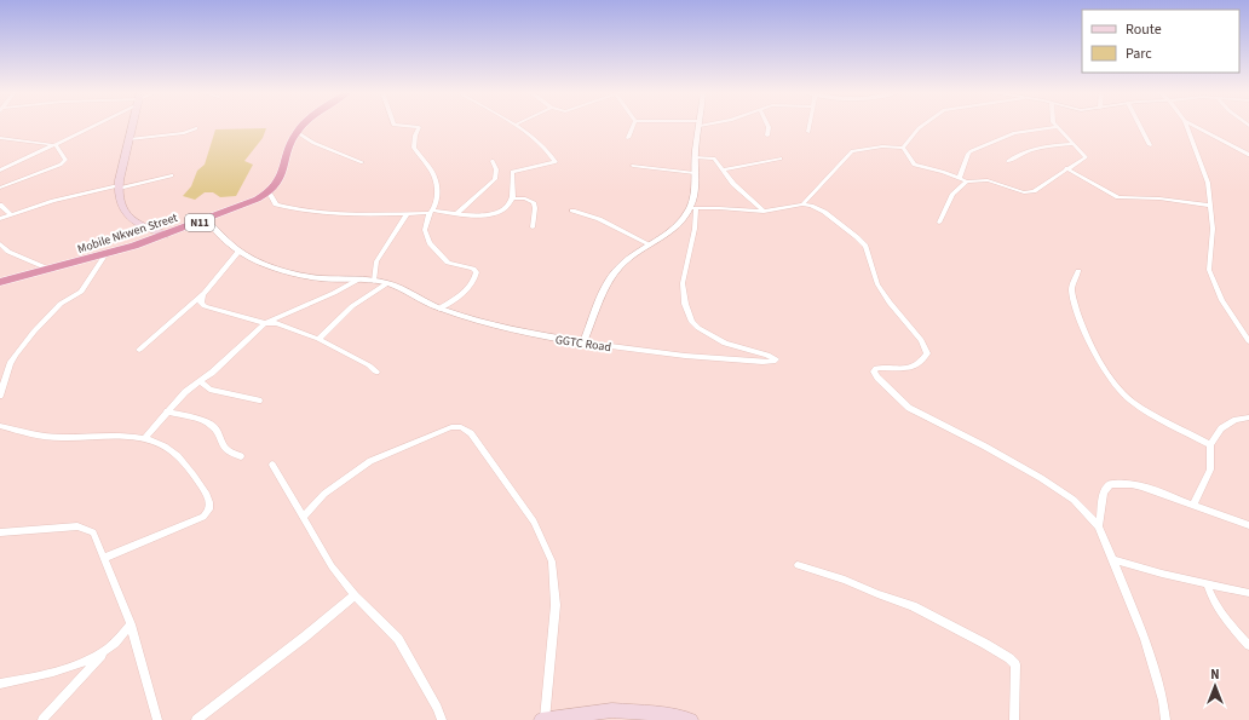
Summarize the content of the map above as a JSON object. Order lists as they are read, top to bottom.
{
  "streets": {
    "highway": ["N11", "Mobile Nkwen Street"],
    "street": ["GGTC Road"]
  },
  "crossings": [
    ["Mobile Nkwen Street", "GGTC Road"]
  ],
  "legend": ["Route", "Parc"],
  "north": "top"
}
